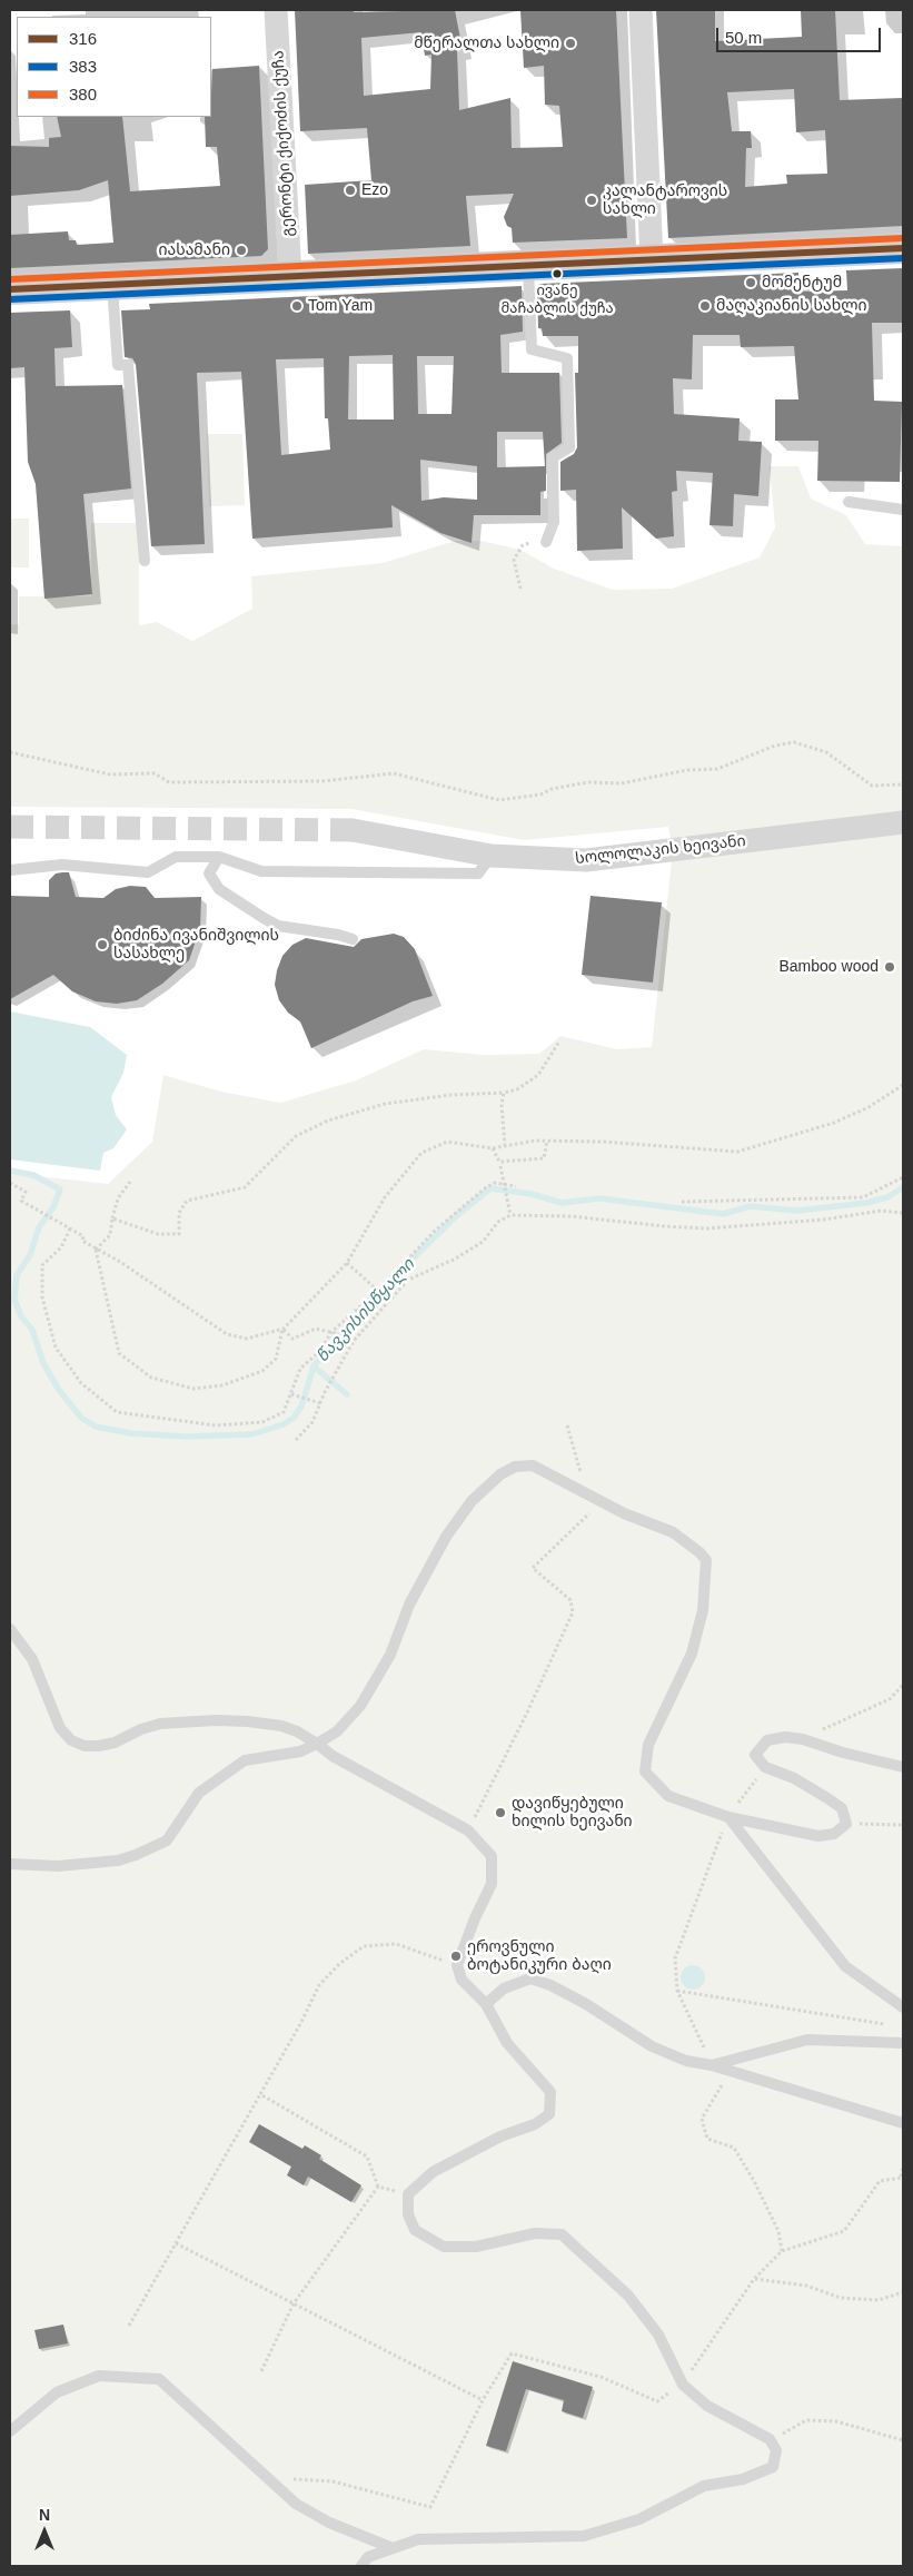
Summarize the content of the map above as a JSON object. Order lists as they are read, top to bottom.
{
  "streets": {
    "street": ["გერონტი ქიქოძის ქუჩა", "სოლოლაკის ხეივანი"]
  },
  "water": ["წავკისისწყალი"],
  "places": [
    "მწერალთა სახლი",
    "Ezo",
    "კალანტაროვის სახლი",
    "იასამანი",
    "ივანე მაჩაბლის ქუჩა",
    "მომენტუმ",
    "Tom Yam",
    "მაღაკიანის სახლი",
    "ბიძინა ივანიშვილის სასახლე",
    "Bamboo wood",
    "დავიწყებული ხილის ხეივანი",
    "ეროვნული ბოტანიკური ბაღი"
  ],
  "lines": ["transit line 380", "transit line 316", "transit line 383"],
  "legend": ["316", "383", "380"],
  "scale_bar": "50 m",
  "north": "top"
}
